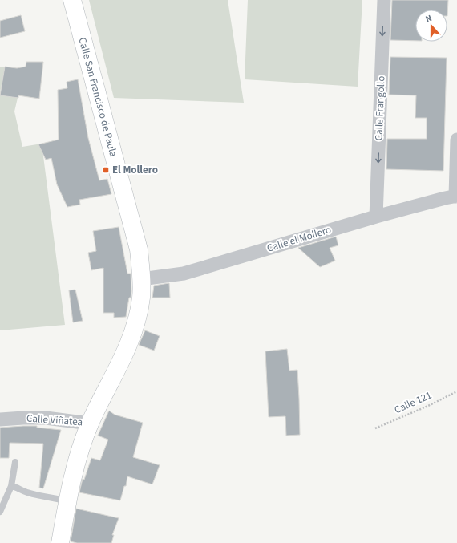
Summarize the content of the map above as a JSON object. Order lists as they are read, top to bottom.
{
  "streets": {
    "main road": ["Calle San Francisco de Paula"],
    "street": ["Calle Frangollo", "Calle el Mollero", "Calle Viñatea"],
    "path": ["Calle 121"]
  },
  "crossings": [
    ["Calle San Francisco de Paula", "Calle el Mollero"],
    ["Calle San Francisco de Paula", "Calle Viñatea"],
    ["Calle Frangollo", "Calle el Mollero"]
  ],
  "one_way": ["Calle Frangollo"],
  "places": {
    "transit": ["El Mollero"]
  },
  "north": "top"
}
